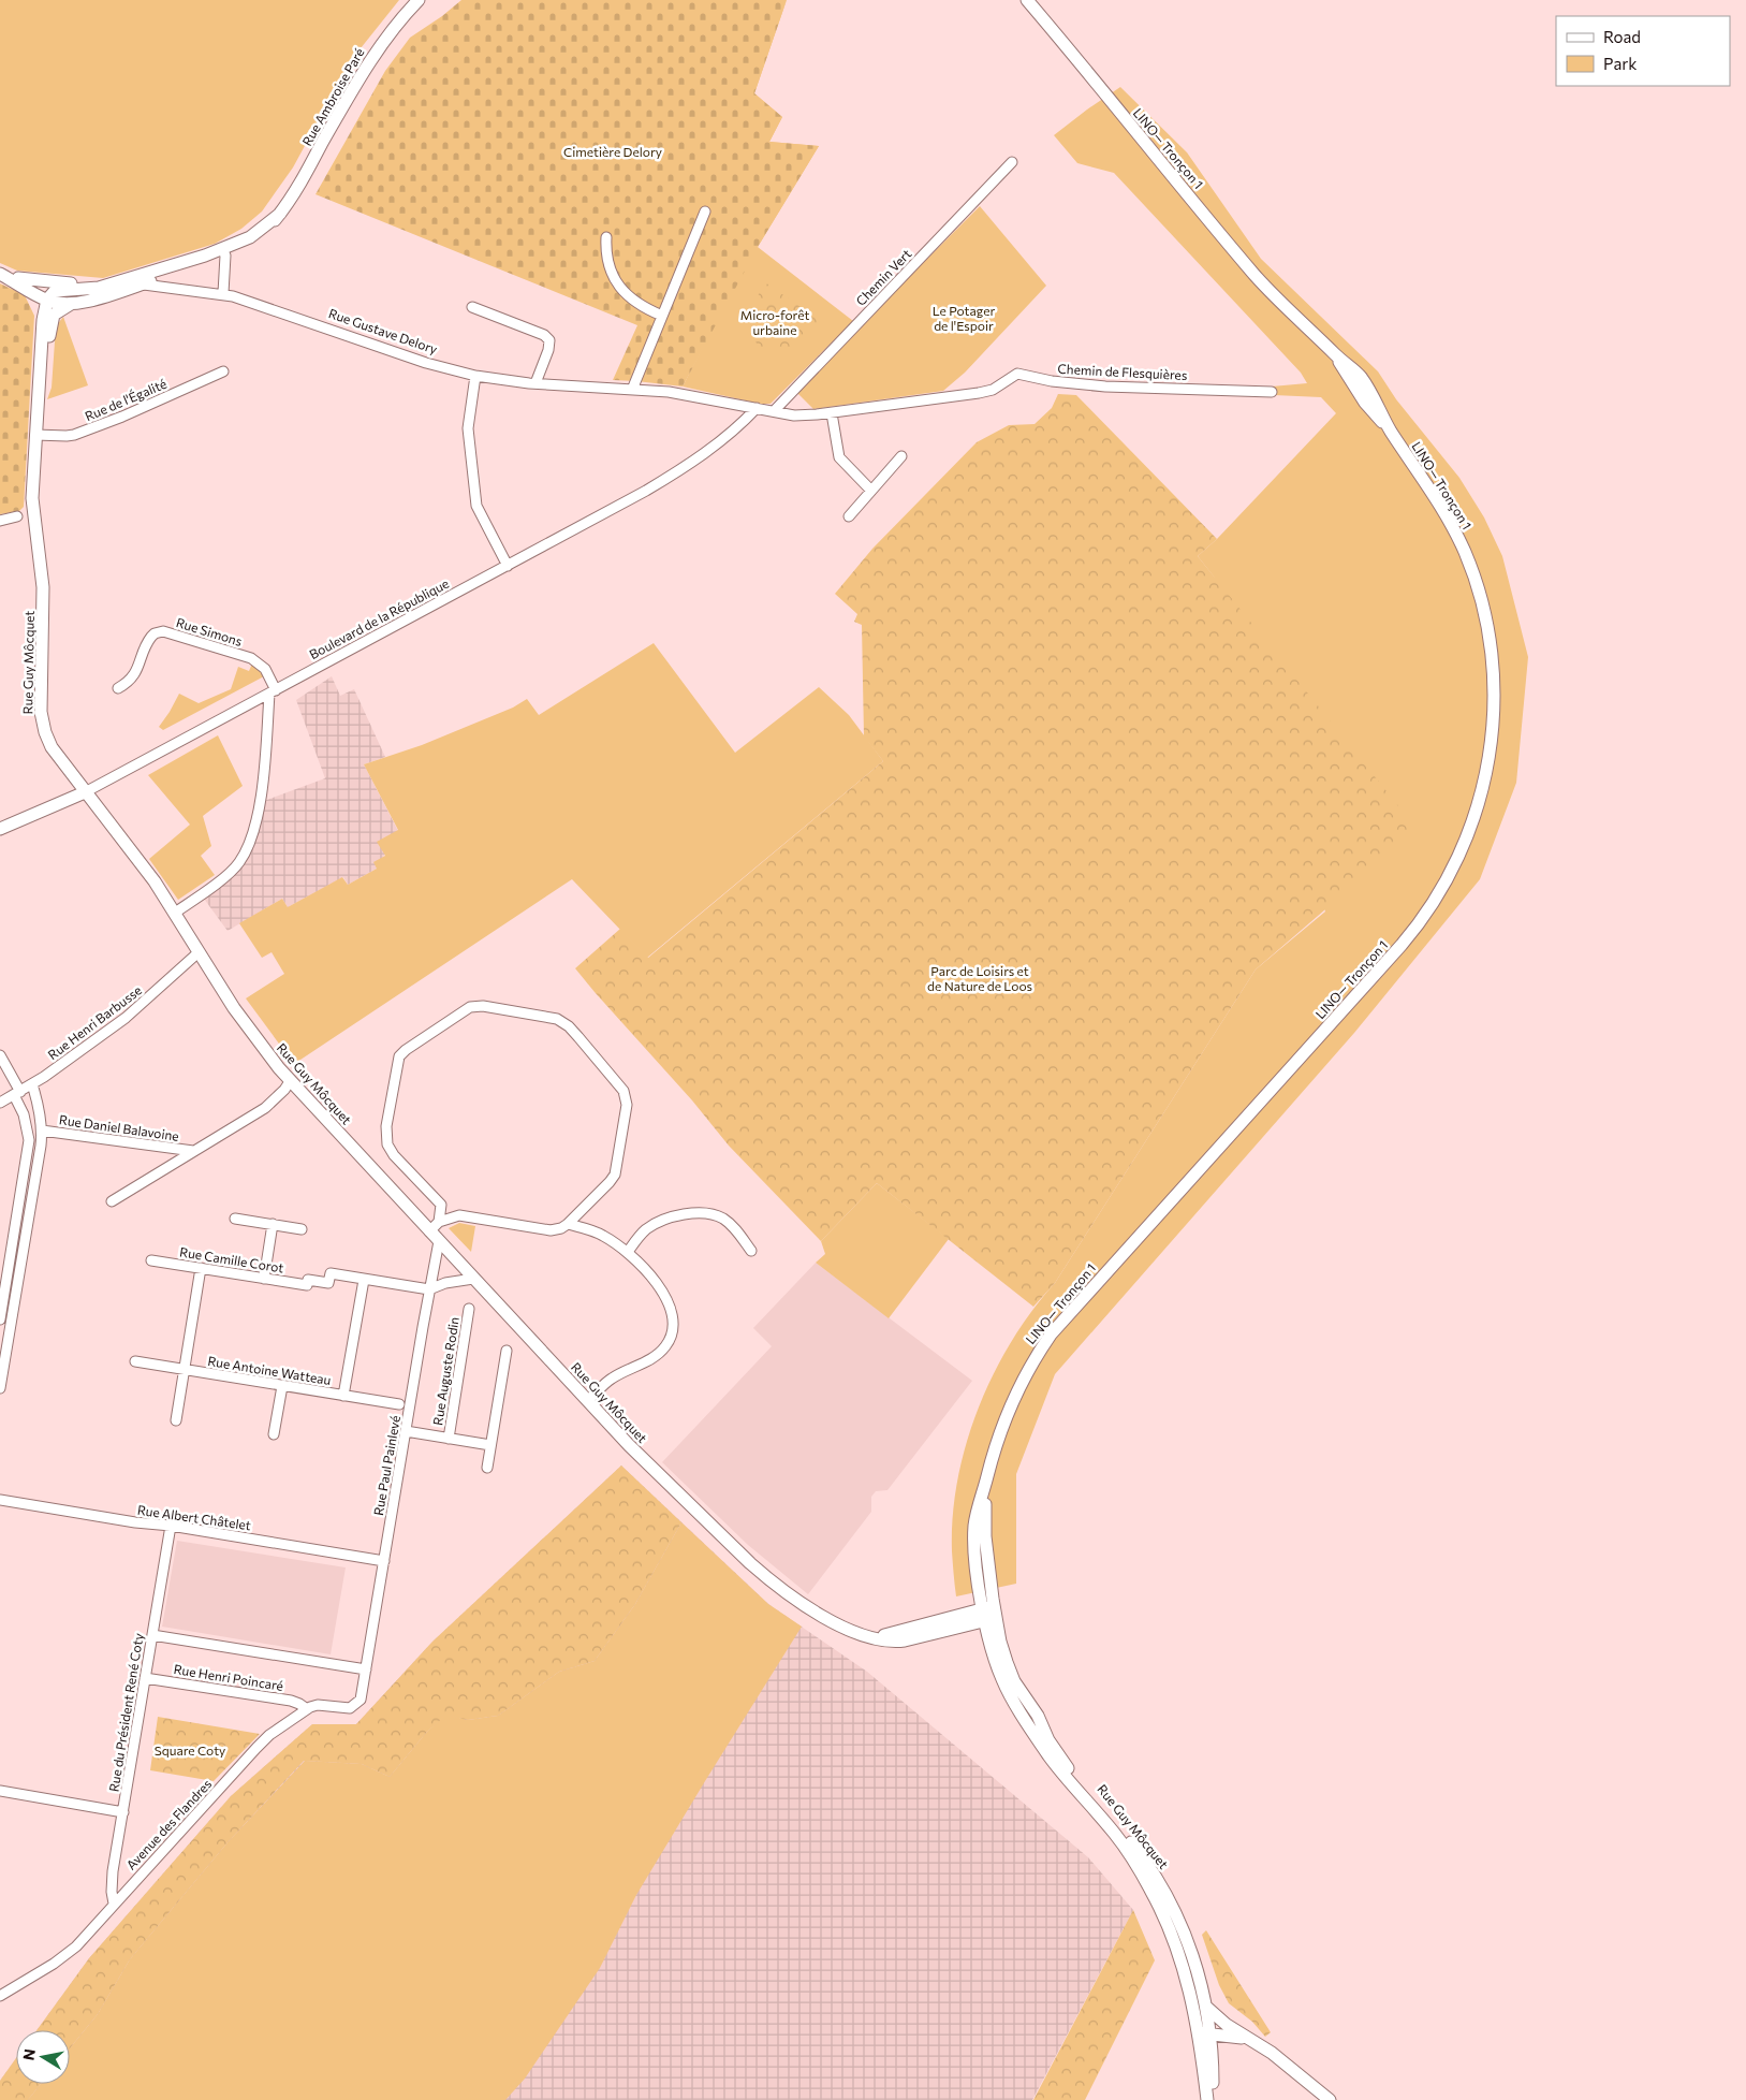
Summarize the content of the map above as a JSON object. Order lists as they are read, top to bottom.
{
  "streets": {
    "street": [
      "Rue Ambroise Paré",
      "LINO— Tronçon 1",
      "Chemin Vert",
      "Rue Gustave Delory",
      "Chemin de Flesquières",
      "Rue de l'Égalité",
      "Boulevard de la République",
      "Rue Simons",
      "Rue Guy Môcquet",
      "Rue Henri Barbusse",
      "Rue Daniel Balavoine",
      "Rue Camille Corot",
      "Rue Antoine Watteau",
      "Rue Auguste Rodin",
      "Rue Paul Painlevé",
      "Rue Albert Châtelet",
      "Rue Henri Poincaré",
      "Rue du Président René Coty",
      "Avenue des Flandres"
    ]
  },
  "crossings": [
    ["Rue Ambroise Paré", "Rue Gustave Delory"],
    ["Rue Ambroise Paré", "Rue Guy Môcquet"],
    ["LINO— Tronçon 1", "Rue Guy Môcquet"],
    ["Chemin Vert", "Rue Gustave Delory"],
    ["Rue Gustave Delory", "Chemin de Flesquières"],
    ["Rue Gustave Delory", "Boulevard de la République"],
    ["Rue de l'Égalité", "Rue Guy Môcquet"],
    ["Boulevard de la République", "Rue Simons"],
    ["Boulevard de la République", "Rue Guy Môcquet"],
    ["Rue Guy Môcquet", "Rue Henri Barbusse"],
    ["Rue Guy Môcquet", "Rue Daniel Balavoine"],
    ["Rue Guy Môcquet", "Rue Paul Painlevé"],
    ["Rue Paul Painlevé", "Rue Albert Châtelet"],
    ["Rue Paul Painlevé", "Avenue des Flandres"],
    ["Rue Albert Châtelet", "Rue du Président René Coty"],
    ["Rue Henri Poincaré", "Rue du Président René Coty"],
    ["Rue Henri Poincaré", "Avenue des Flandres"],
    ["Rue du Président René Coty", "Avenue des Flandres"]
  ],
  "parks": [
    "Cimetière Delory",
    "Le Potager de l'Espoir",
    "Micro-forêt urbaine",
    "Parc de Loisirs et de Nature de Loos",
    "Square Coty"
  ],
  "legend": ["Road", "Park"],
  "north": "left"
}
